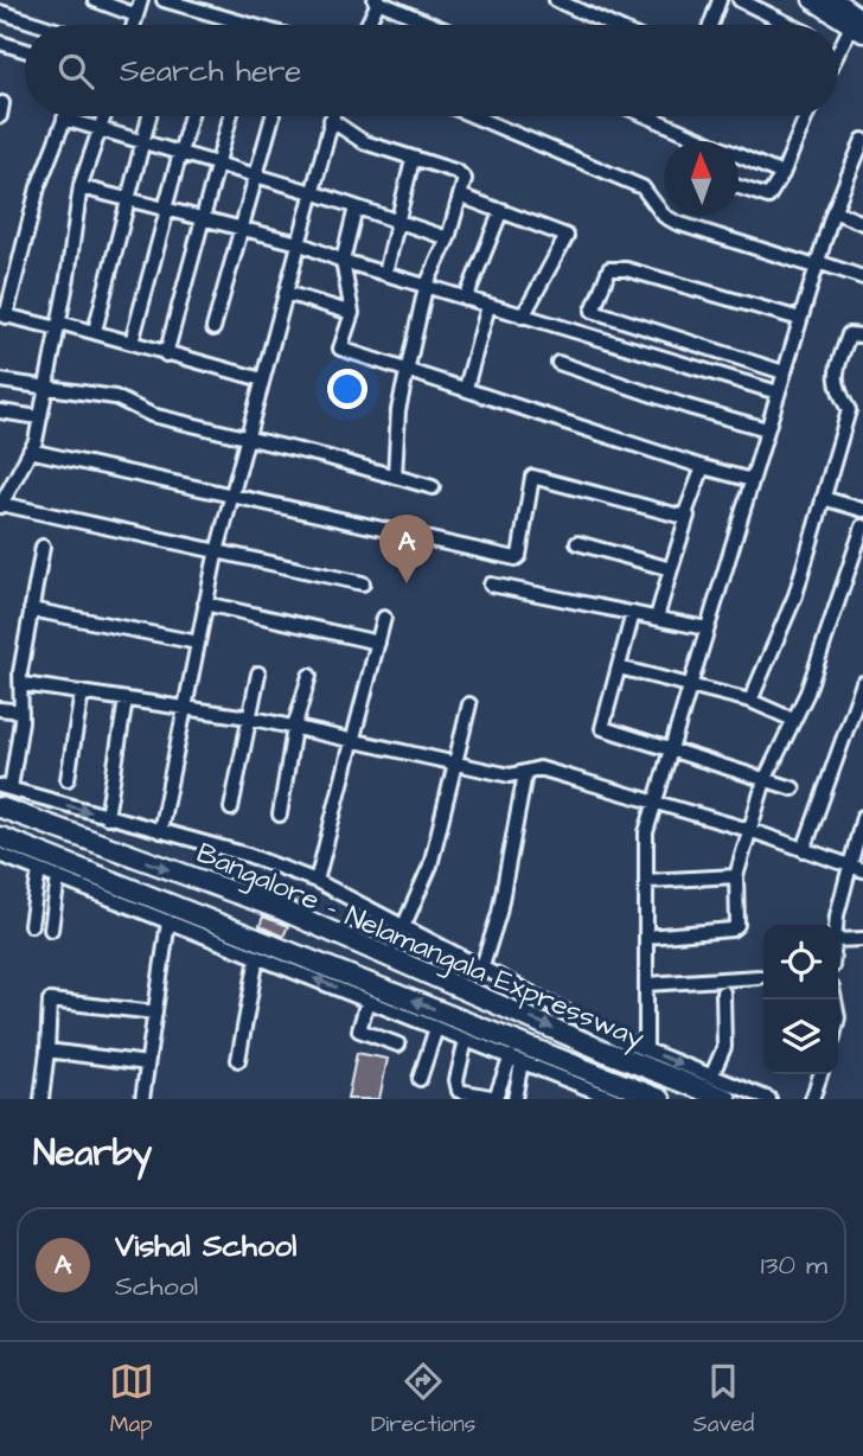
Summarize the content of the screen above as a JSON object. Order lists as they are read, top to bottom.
{
  "streets": {
    "highway": ["Bangalore - Nelamangala Expressway"]
  },
  "north": "top",
  "page": {
    "search": "Search here",
    "pins": "A",
    "heading": "Nearby",
    "list": [
      {
        "mark": "A",
        "name": "Vishal School",
        "note": "School",
        "value": "130 m"
      }
    ],
    "nav": ["Map", "Directions", "Saved"]
  }
}
